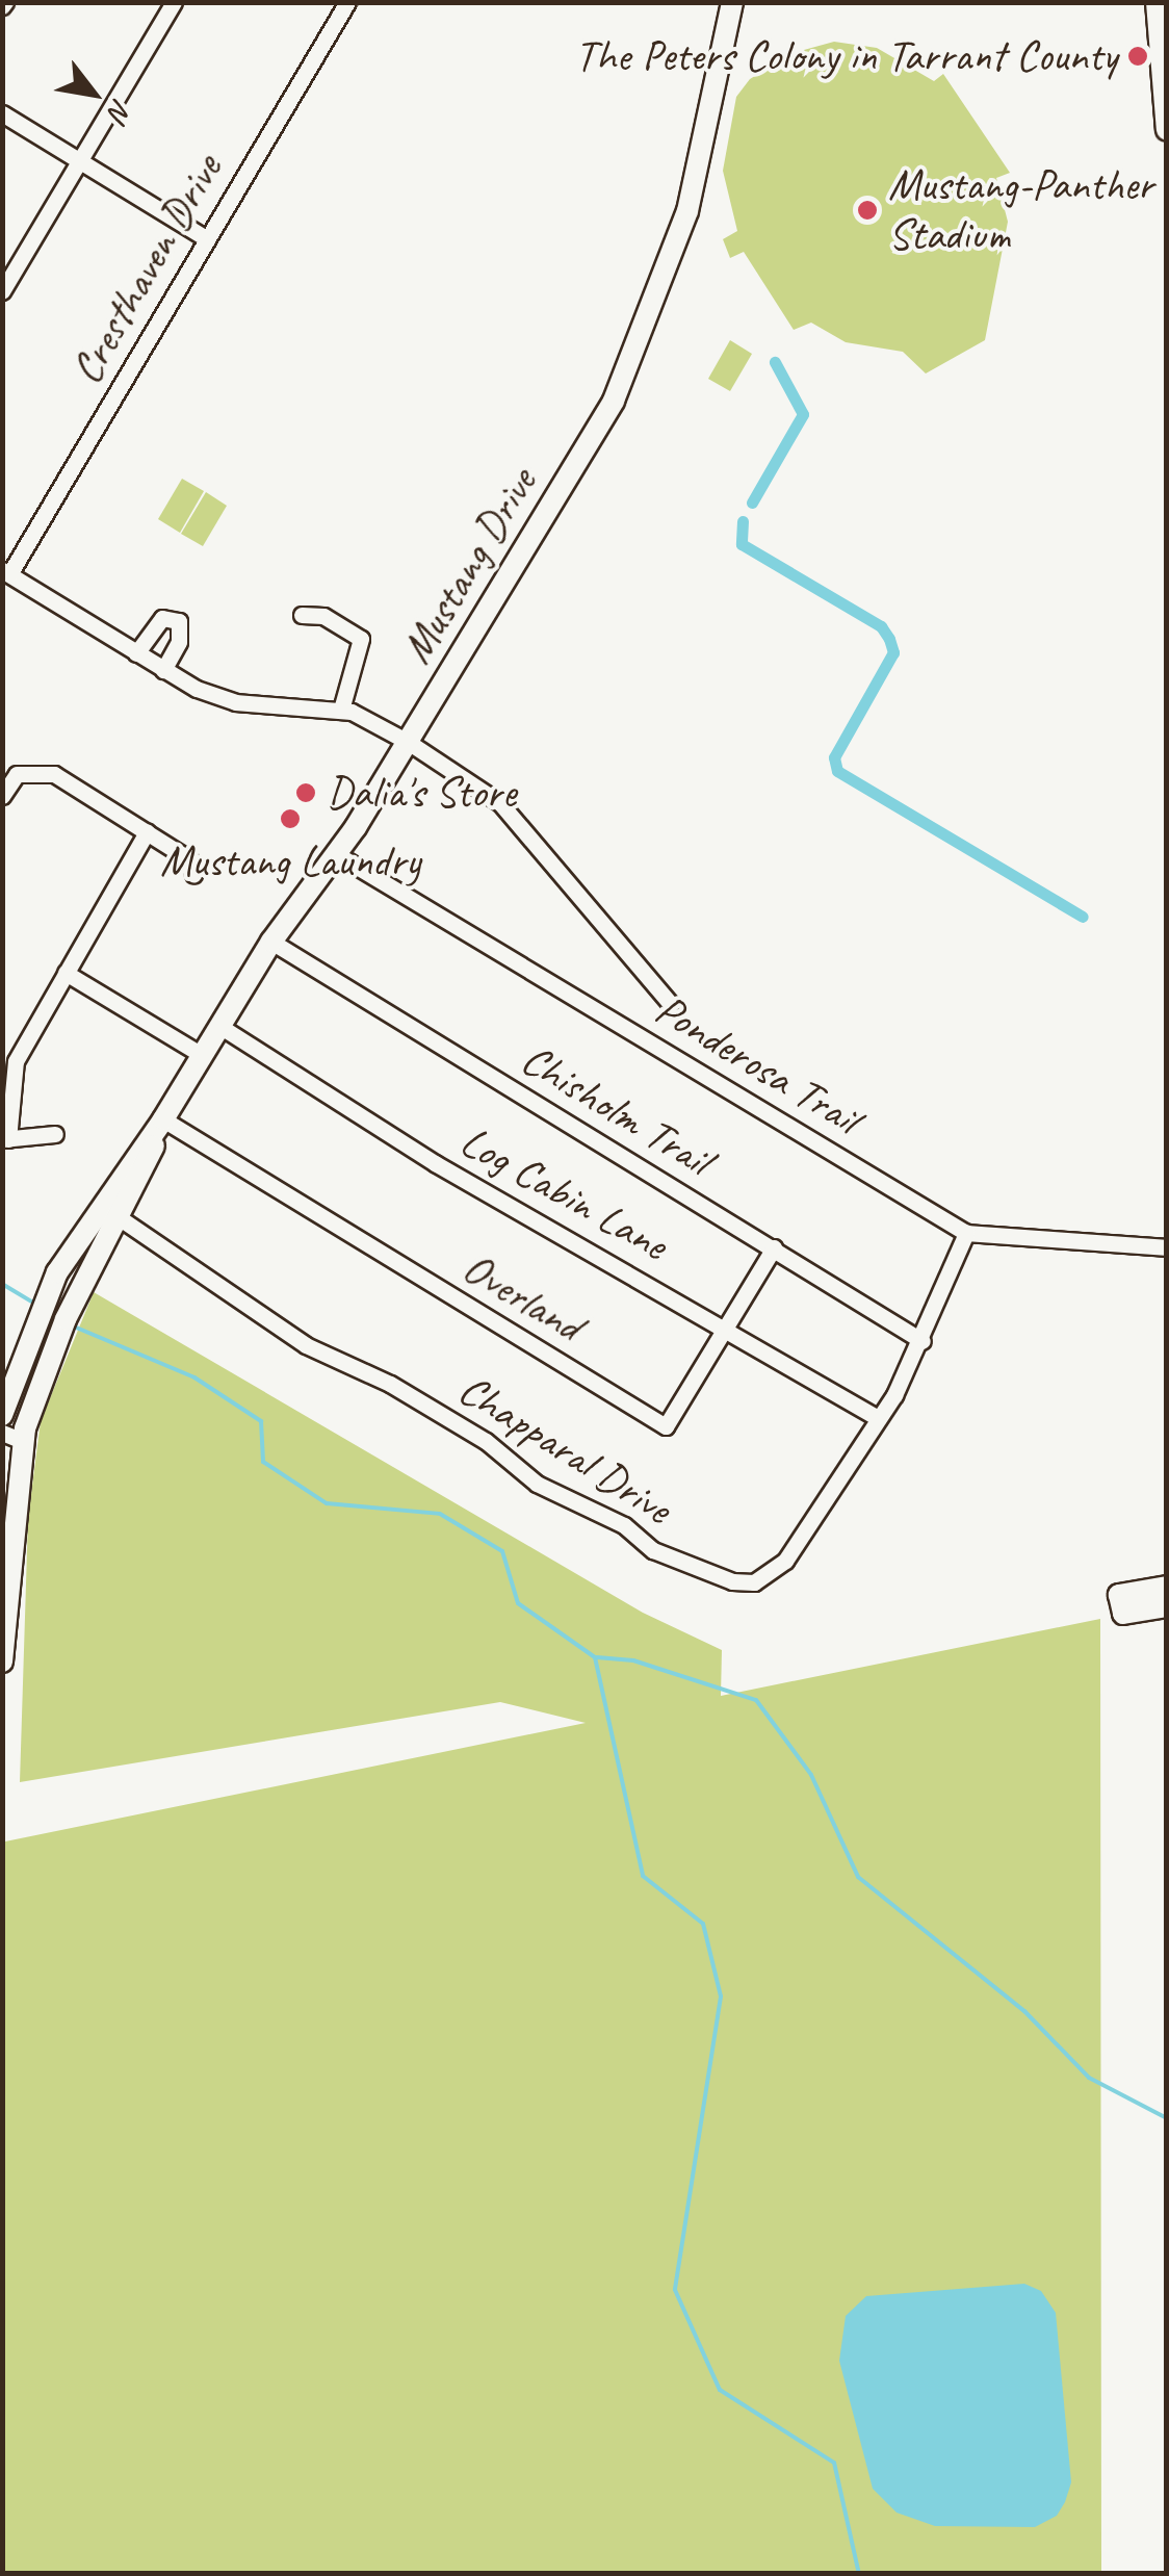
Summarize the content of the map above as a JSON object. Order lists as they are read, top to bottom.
{
  "streets": {
    "main road": ["Mustang Drive"],
    "street": [
      "Cresthaven Drive",
      "Ponderosa Trail",
      "Chisholm Trail",
      "Log Cabin Lane",
      "Overland",
      "Chapparal Drive"
    ]
  },
  "crossings": [
    ["Mustang Drive", "Ponderosa Trail"],
    ["Mustang Drive", "Chisholm Trail"],
    ["Mustang Drive", "Log Cabin Lane"],
    ["Mustang Drive", "Overland"],
    ["Mustang Drive", "Chapparal Drive"],
    ["Ponderosa Trail", "Chapparal Drive"],
    ["Chisholm Trail", "Overland"],
    ["Chisholm Trail", "Chapparal Drive"],
    ["Log Cabin Lane", "Overland"],
    ["Log Cabin Lane", "Chapparal Drive"]
  ],
  "places": [
    "The Peters Colony in Tarrant County",
    "Mustang-Panther Stadium",
    "Dalia's Store",
    "Mustang Laundry"
  ],
  "north": "bottom right"
}
